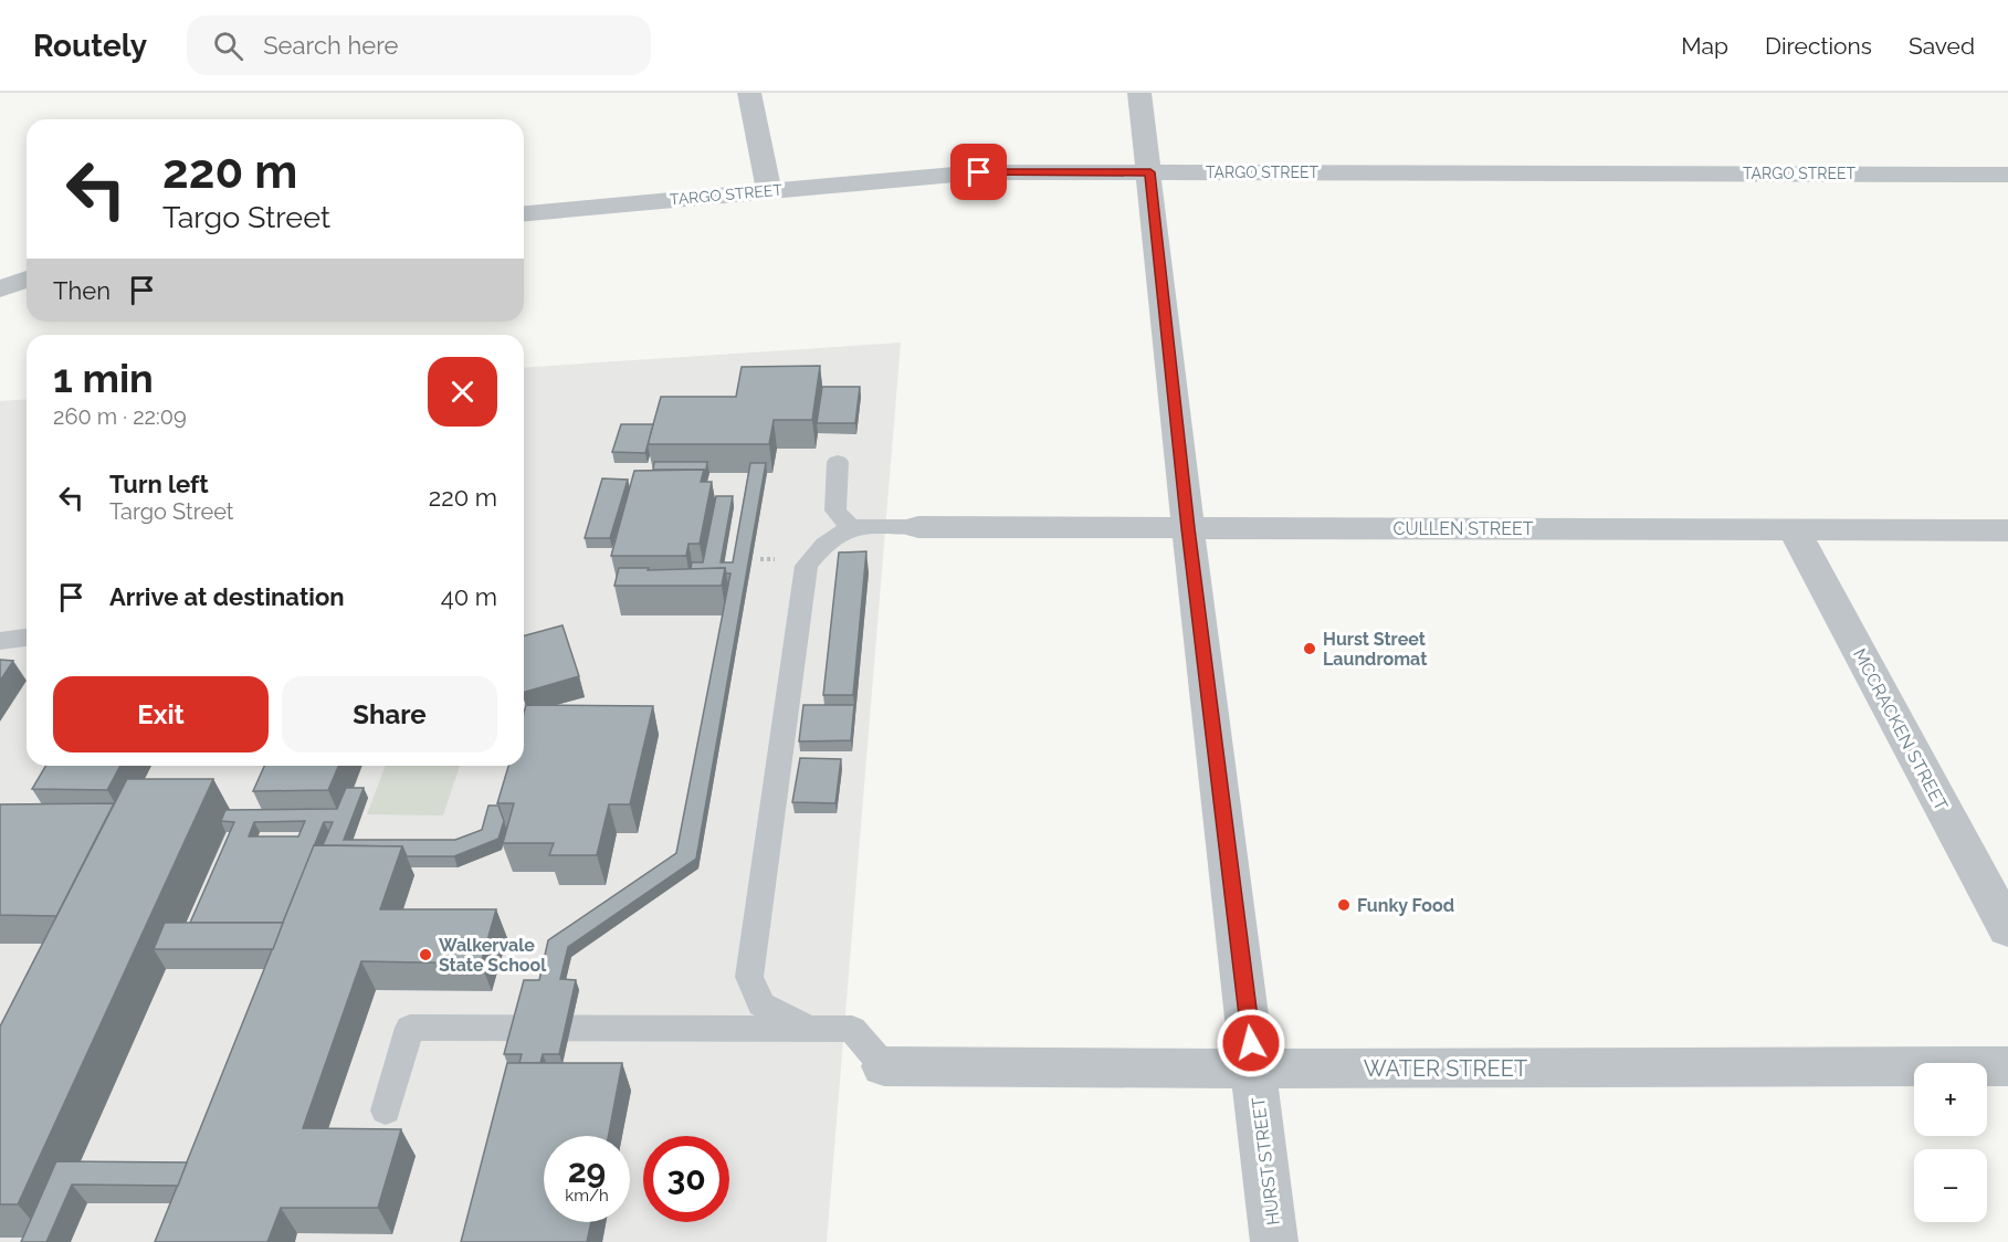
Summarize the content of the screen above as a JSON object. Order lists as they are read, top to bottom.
{
  "streets": {
    "street": [
      "TARGO STREET",
      "CULLEN STREET",
      "MCCRACKEN STREET",
      "WATER STREET",
      "HURST STREET"
    ]
  },
  "crossings": [
    ["TARGO STREET", "HURST STREET"],
    ["CULLEN STREET", "MCCRACKEN STREET"],
    ["CULLEN STREET", "HURST STREET"],
    ["WATER STREET", "HURST STREET"]
  ],
  "places": ["Hurst Street Laundromat", "Funky Food", "Walkervale State School"],
  "page": {
    "header": "Routely",
    "search": "Search here",
    "nav": ["Map", "Directions", "Saved"],
    "turn": ["220 m", "Targo Street"],
    "then": "Then",
    "heading": ["1 min", "260 m · 22:09"],
    "list": [
      {
        "name": "Turn left",
        "note": "Targo Street",
        "value": "220 m"
      },
      {
        "name": "Arrive at destination",
        "value": "40 m"
      }
    ],
    "buttons": ["Exit", "Share"],
    "map_buttons": ["+", "−"],
    "speed": "29 km/h",
    "limit": "30"
  }
}
